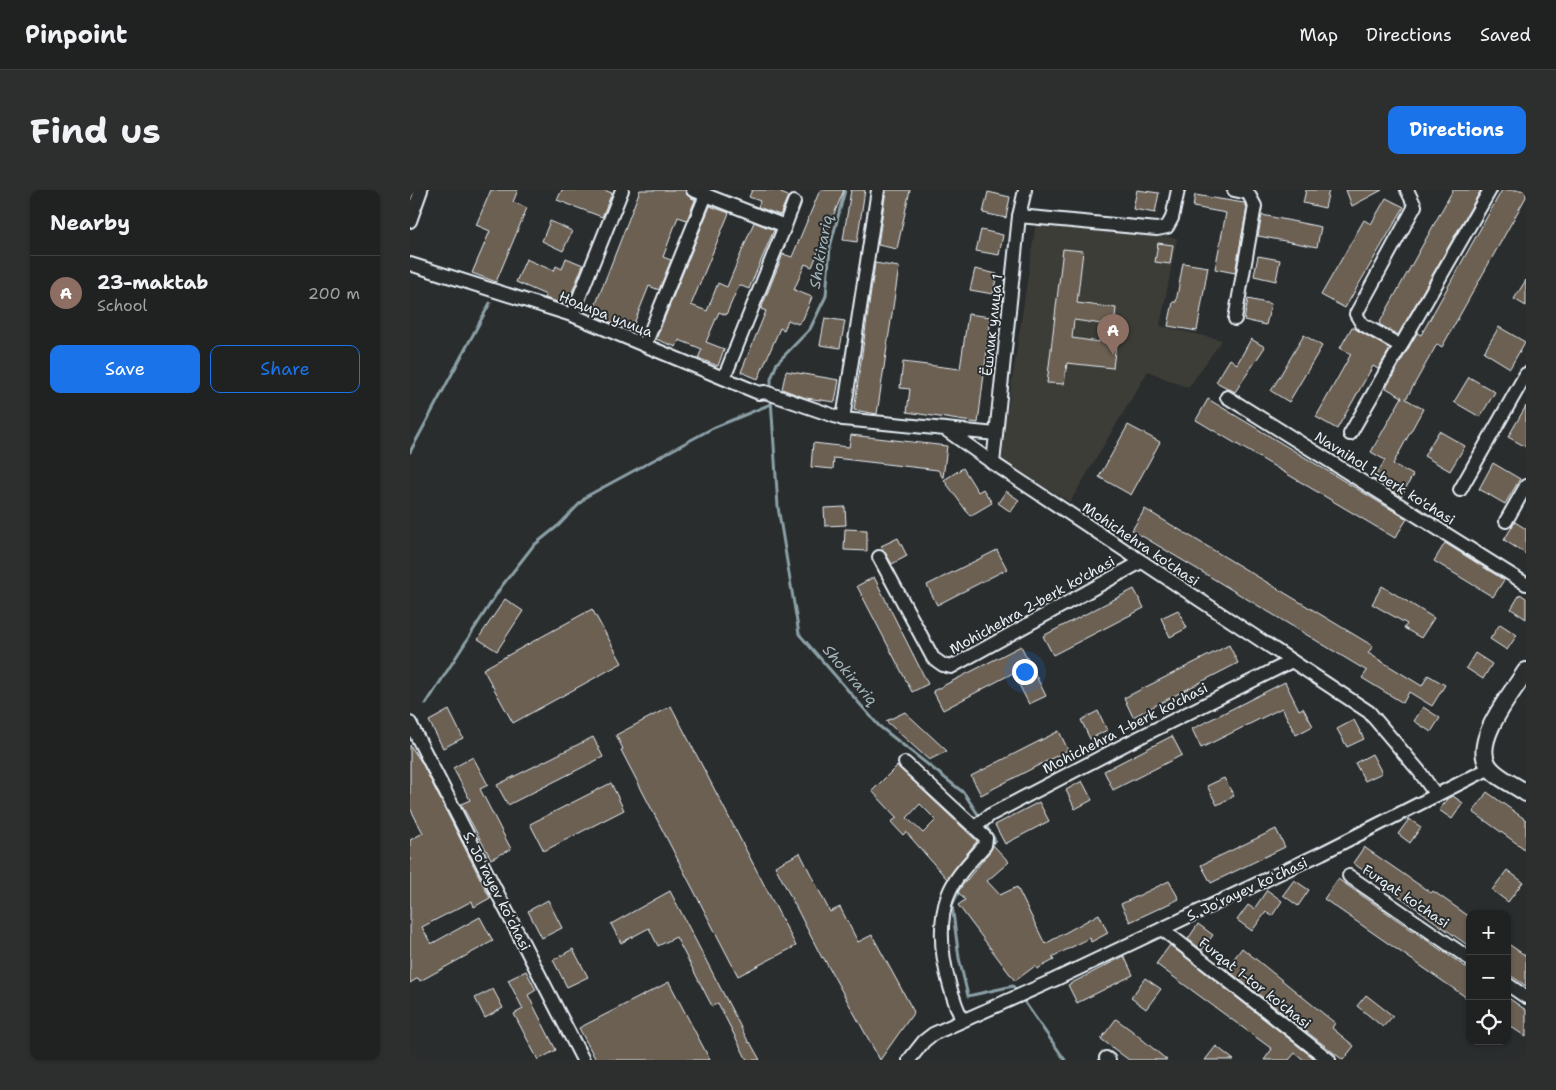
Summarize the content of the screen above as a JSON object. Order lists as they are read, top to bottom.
{
  "streets": {
    "street": [
      "Нодира улица",
      "Ёшлик улица 1",
      "Navnihol 1-berk ko'chasi",
      "Mohichehra ko'chasi",
      "Mohichehra 2-berk ko'chasi",
      "Mohichehra 1-berk ko'chasi",
      "S. Joʻrayev koʻchasi",
      "Furqat ko'chasi",
      "Furqat 1-tor ko'chasi"
    ]
  },
  "crossings": [
    ["Нодира улица", "Mohichehra ko'chasi"],
    ["Ёшлик улица 1", "Mohichehra ko'chasi"],
    ["Mohichehra ko'chasi", "Mohichehra 2-berk ko'chasi"],
    ["Mohichehra ko'chasi", "Mohichehra 1-berk ko'chasi"],
    ["Mohichehra ko'chasi", "S. Joʻrayev koʻchasi"],
    ["S. Joʻrayev koʻchasi", "Furqat 1-tor ko'chasi"]
  ],
  "water": ["Shokirariq"],
  "page": {
    "header": "Pinpoint",
    "nav": ["Map", "Directions", "Saved"],
    "buttons": [
      "Directions",
      ["Save", "Share"]
    ],
    "title": "Find us",
    "heading": "Nearby",
    "list": [
      {
        "mark": "A",
        "name": "23-maktab",
        "note": "School",
        "value": "200 m"
      }
    ],
    "pins": "A",
    "map_buttons": ["+", "−"]
  }
}
